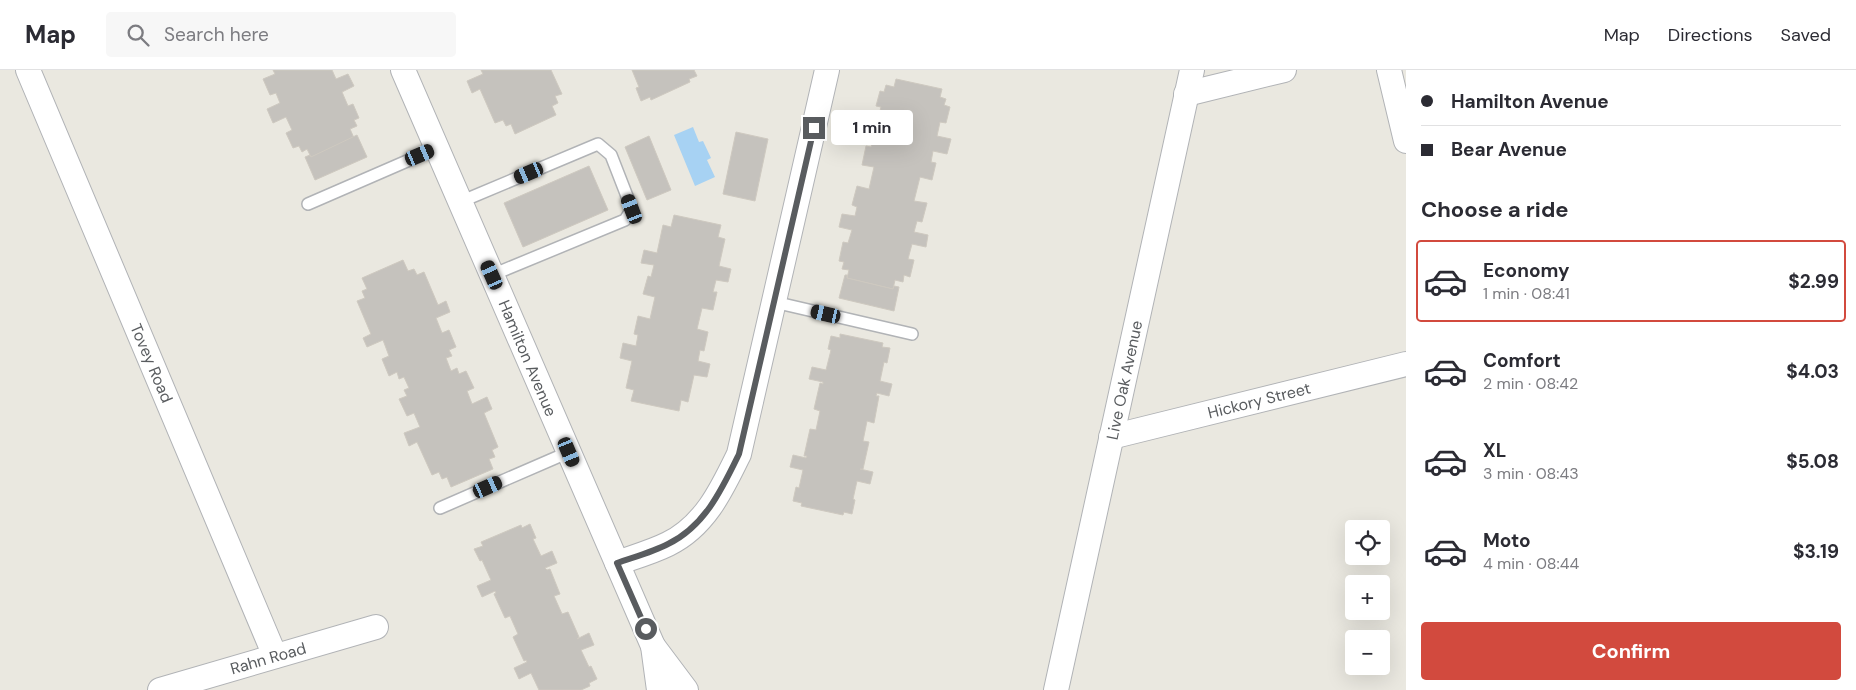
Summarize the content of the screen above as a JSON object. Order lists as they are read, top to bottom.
{
  "streets": {
    "street": [
      "Hamilton Avenue",
      "Tovey Road",
      "Live Oak Avenue",
      "Hickory Street",
      "Rahn Road"
    ]
  },
  "crossings": [
    ["Tovey Road", "Rahn Road"],
    ["Live Oak Avenue", "Hickory Street"]
  ],
  "page": {
    "header": "Map",
    "search": "Search here",
    "nav": ["Map", "Directions", "Saved"],
    "banner": ["Hamilton Avenue", "Bear Avenue"],
    "bubble": "1 min",
    "heading": "Choose a ride",
    "list": [
      {
        "name": "Economy",
        "note": "1 min · 08:41",
        "value": "$2.99"
      },
      {
        "name": "Comfort",
        "note": "2 min · 08:42",
        "value": "$4.03"
      },
      {
        "name": "XL",
        "note": "3 min · 08:43",
        "value": "$5.08"
      },
      {
        "name": "Moto",
        "note": "4 min · 08:44",
        "value": "$3.19"
      }
    ],
    "map_buttons": ["+", "−"],
    "buttons": "Confirm"
  }
}
